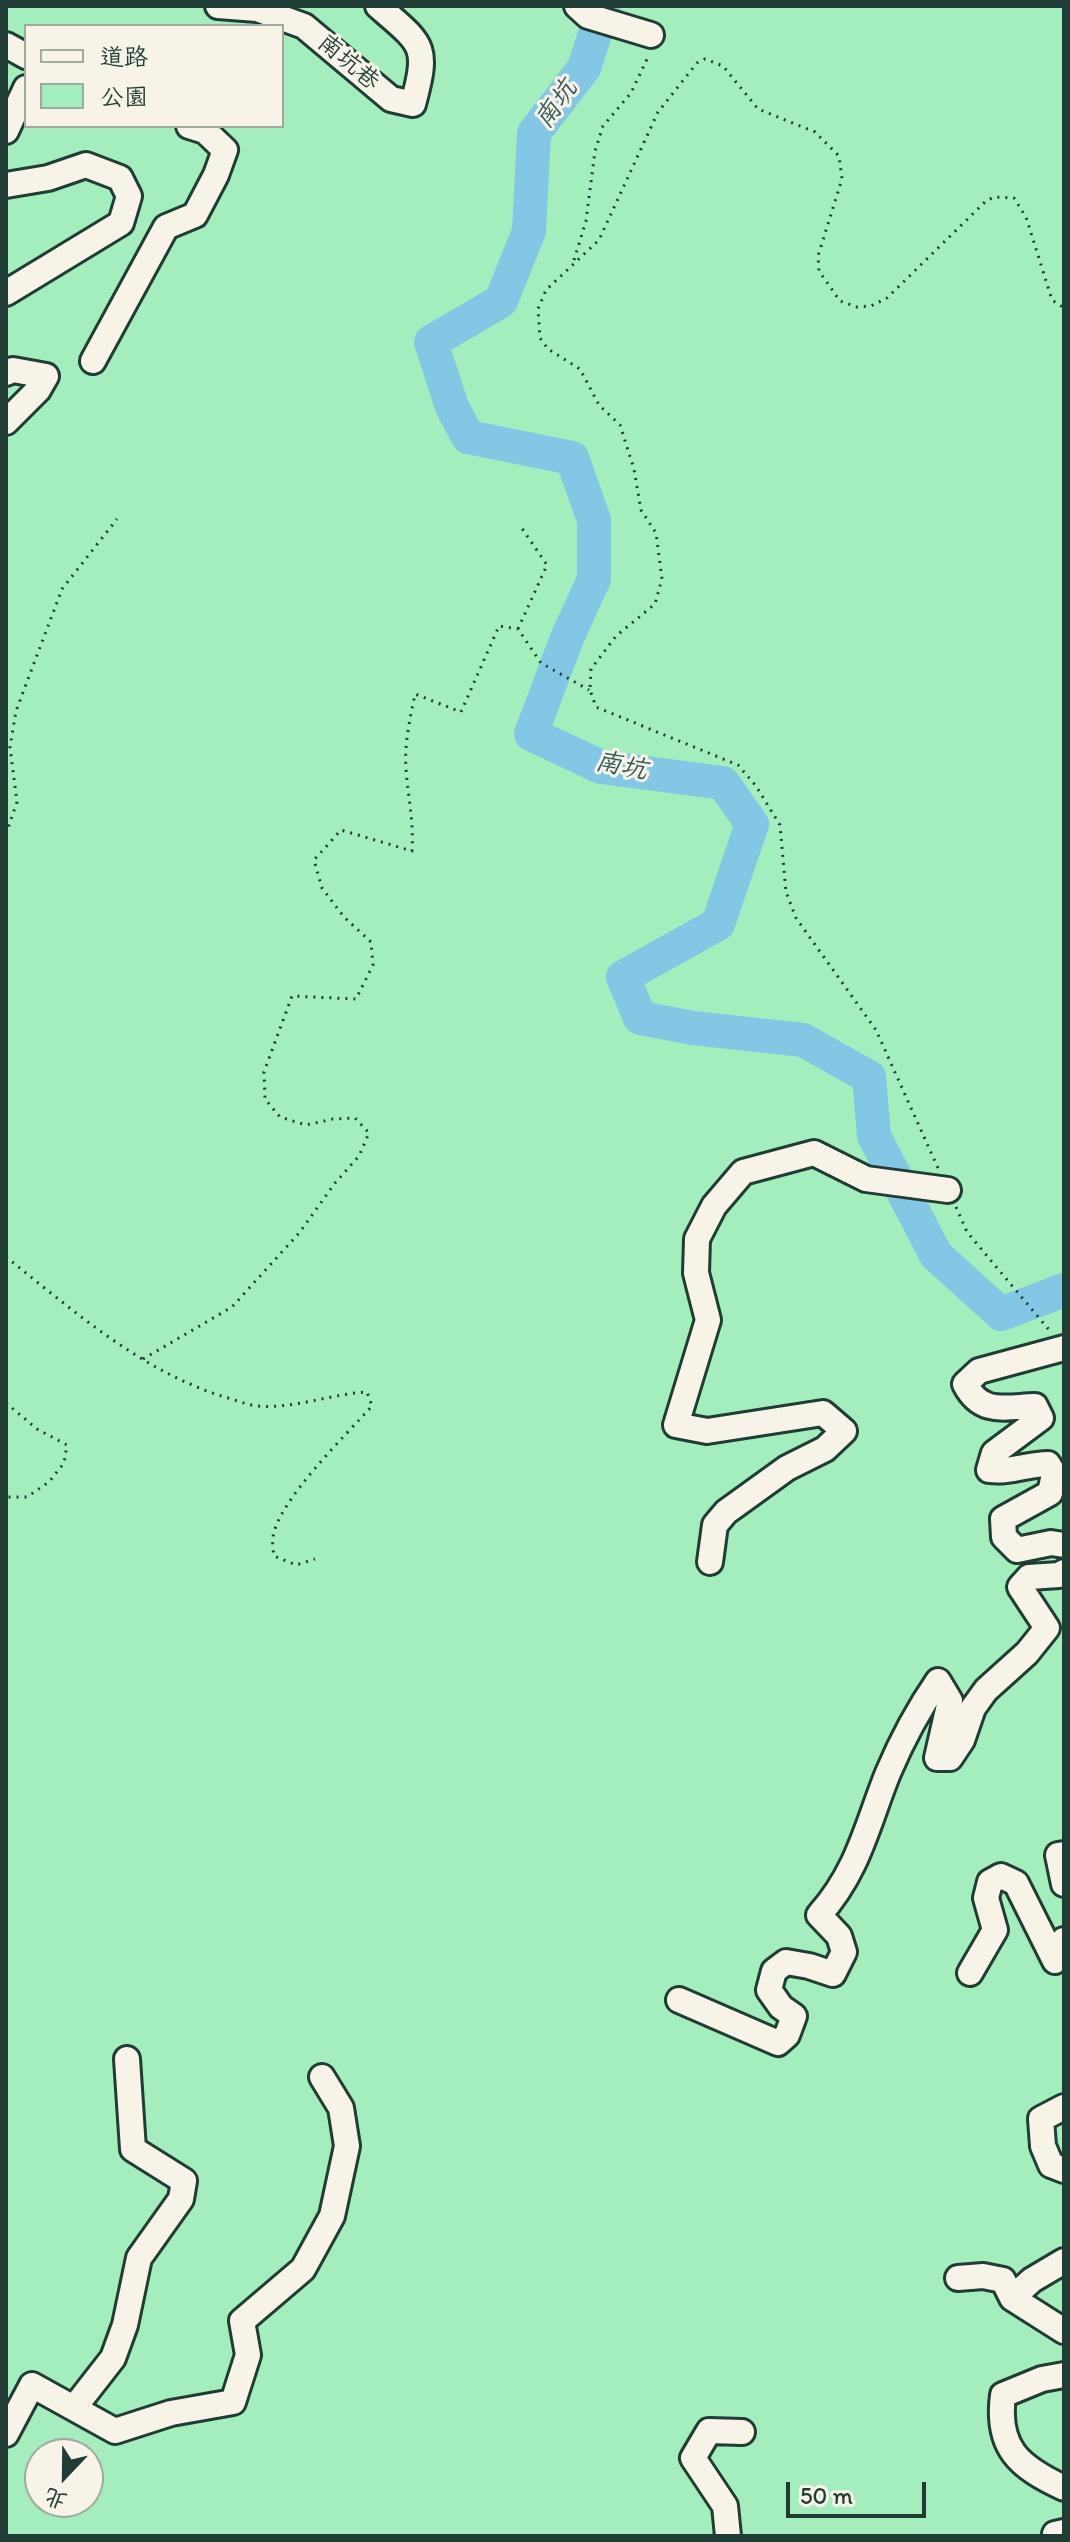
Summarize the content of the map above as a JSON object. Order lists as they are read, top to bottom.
{
  "streets": {
    "lane": ["南坑巷"]
  },
  "water": ["南坑"],
  "legend": ["道路", "公園"],
  "scale_bar": "50 m",
  "north": "bottom"
}
